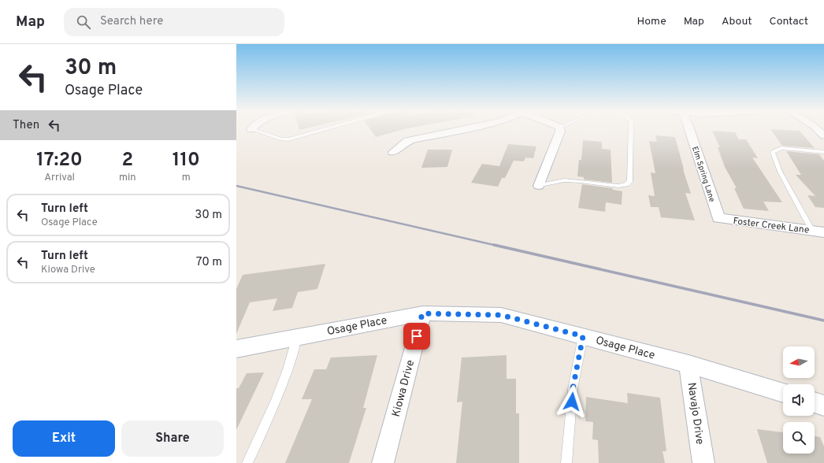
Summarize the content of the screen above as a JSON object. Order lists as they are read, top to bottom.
{
  "streets": {
    "street": [
      "Elm Spring Lane",
      "Foster Creek Lane",
      "Osage Place",
      "Kiowa Drive",
      "Navajo Drive"
    ]
  },
  "crossings": [
    ["Elm Spring Lane", "Foster Creek Lane"],
    ["Osage Place", "Kiowa Drive"],
    ["Osage Place", "Navajo Drive"]
  ],
  "north": "left",
  "page": {
    "header": "Map",
    "search": "Search here",
    "nav": [
      "Home",
      "Map",
      "About",
      "Contact"
    ],
    "turn": ["30 m", "Osage Place"],
    "then": "Then",
    "eta": [
      "17:20",
      "Arrival",
      "2",
      "min",
      "110",
      "m"
    ],
    "list": [
      {
        "name": "Turn left",
        "note": "Osage Place",
        "value": "30 m"
      },
      {
        "name": "Turn left",
        "note": "Kiowa Drive",
        "value": "70 m"
      }
    ],
    "buttons": ["Exit", "Share"]
  }
}
